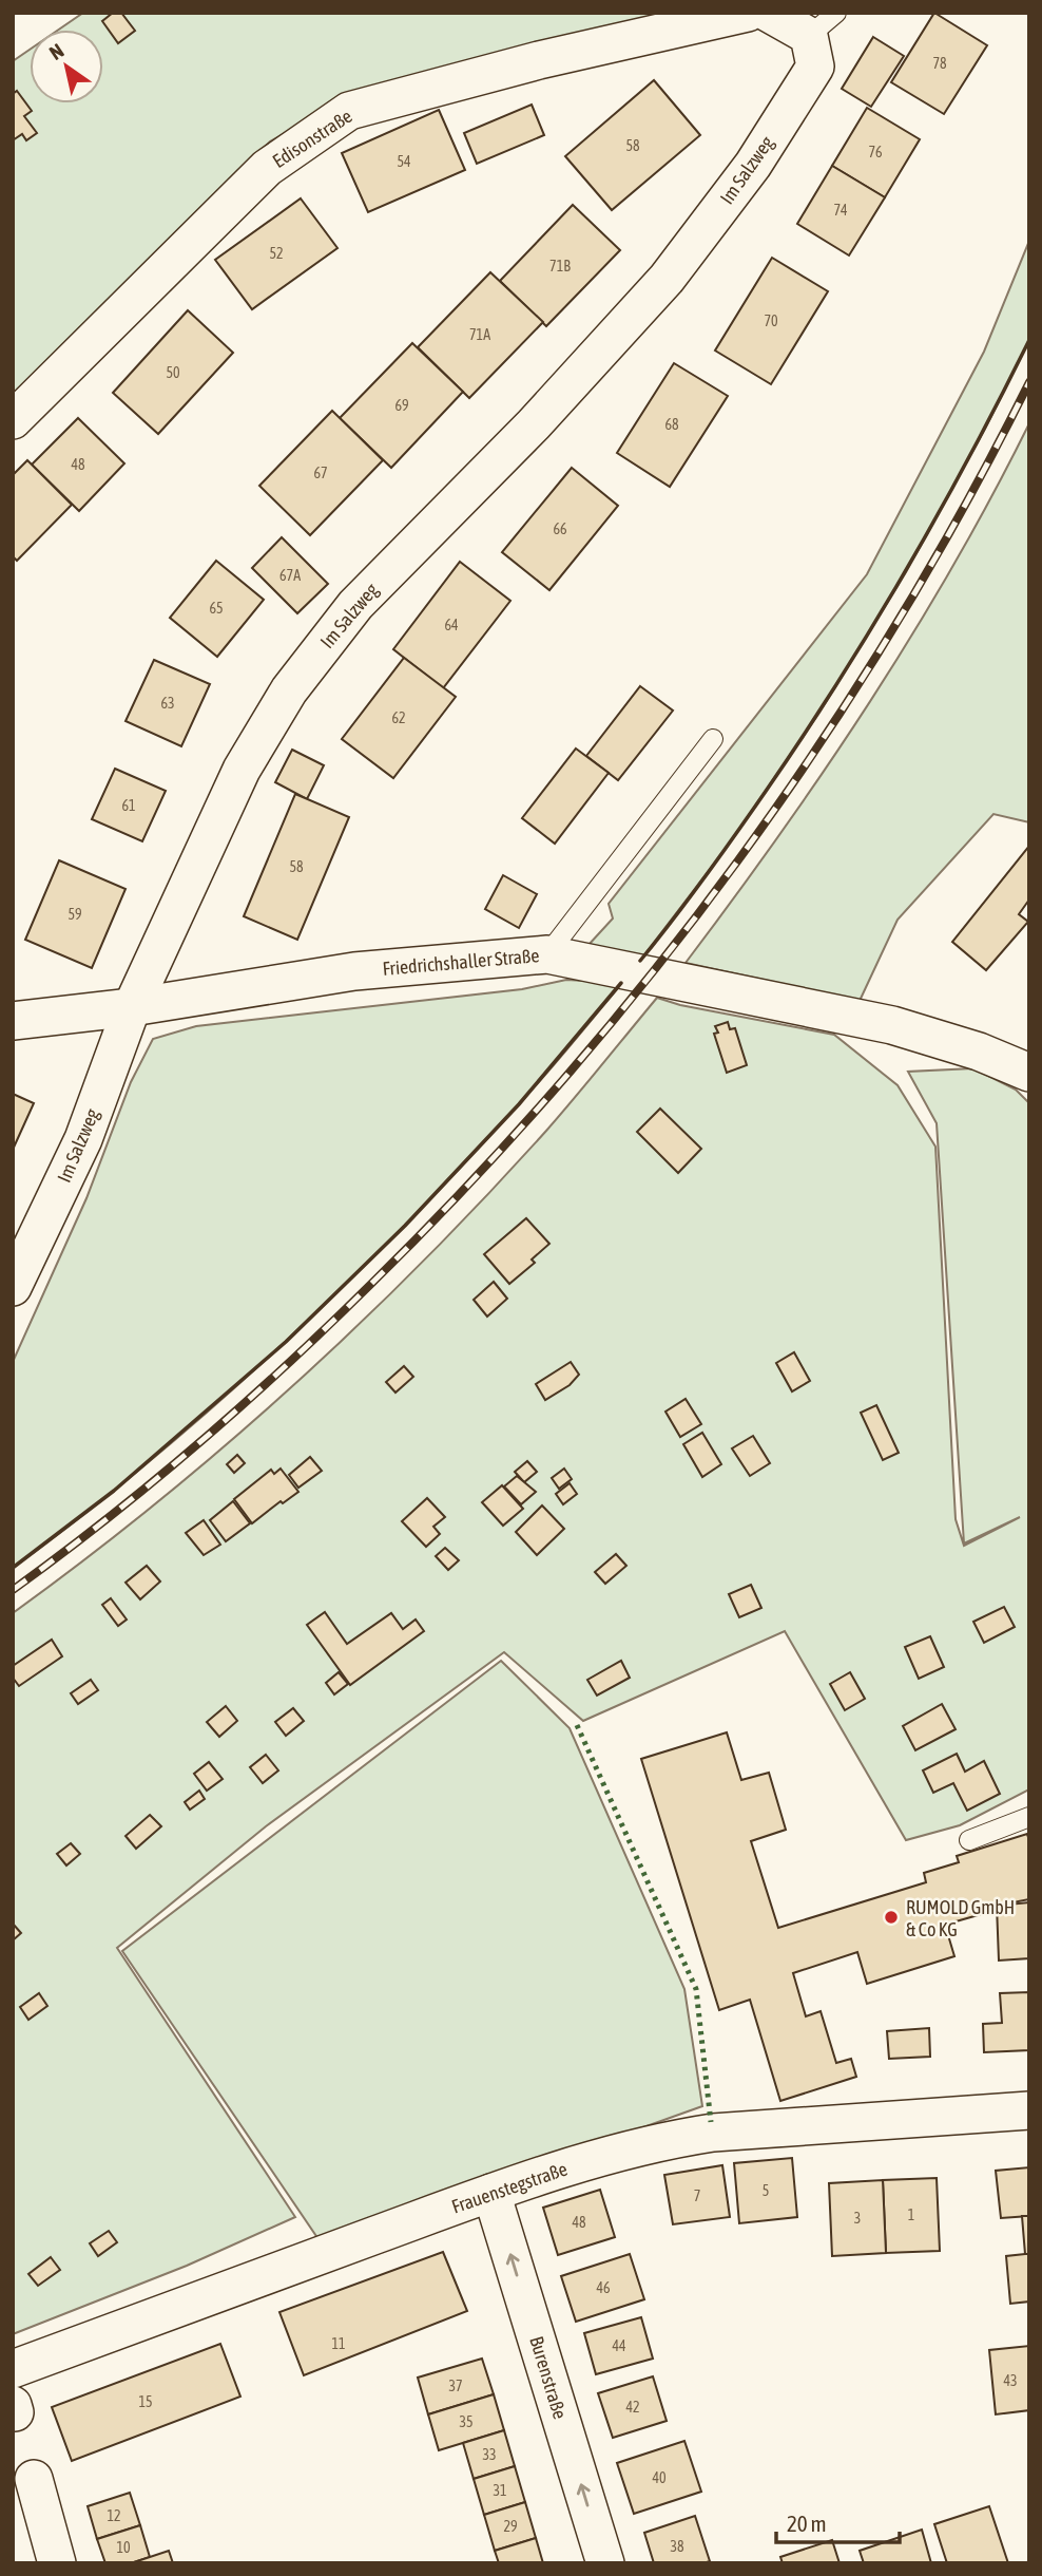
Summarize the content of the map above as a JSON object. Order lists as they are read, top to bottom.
{
  "streets": {
    "street": [
      "Edisonstraße",
      "Im Salzweg",
      "Friedrichshaller Straße",
      "Frauenstegstraße",
      "Burenstraße"
    ]
  },
  "crossings": [
    ["Im Salzweg", "Friedrichshaller Straße"],
    ["Frauenstegstraße", "Burenstraße"]
  ],
  "one_way": ["Burenstraße"],
  "places": ["RUMOLD GmbH & Co KG"],
  "house_numbers": [
    "78",
    "58",
    "76",
    "54",
    "74",
    "52",
    "71B",
    "70",
    "71A",
    "50",
    "69",
    "68",
    "48",
    "67",
    "66",
    "67A",
    "65",
    "64",
    "63",
    "62",
    "61",
    "58",
    "59",
    "5",
    "7",
    "1",
    "3",
    "48",
    "46",
    "11",
    "44",
    "43",
    "37",
    "15",
    "42",
    "35",
    "33",
    "40",
    "31",
    "12",
    "29",
    "38",
    "10"
  ],
  "scale_bar": "20 m",
  "north": "top left"
}
